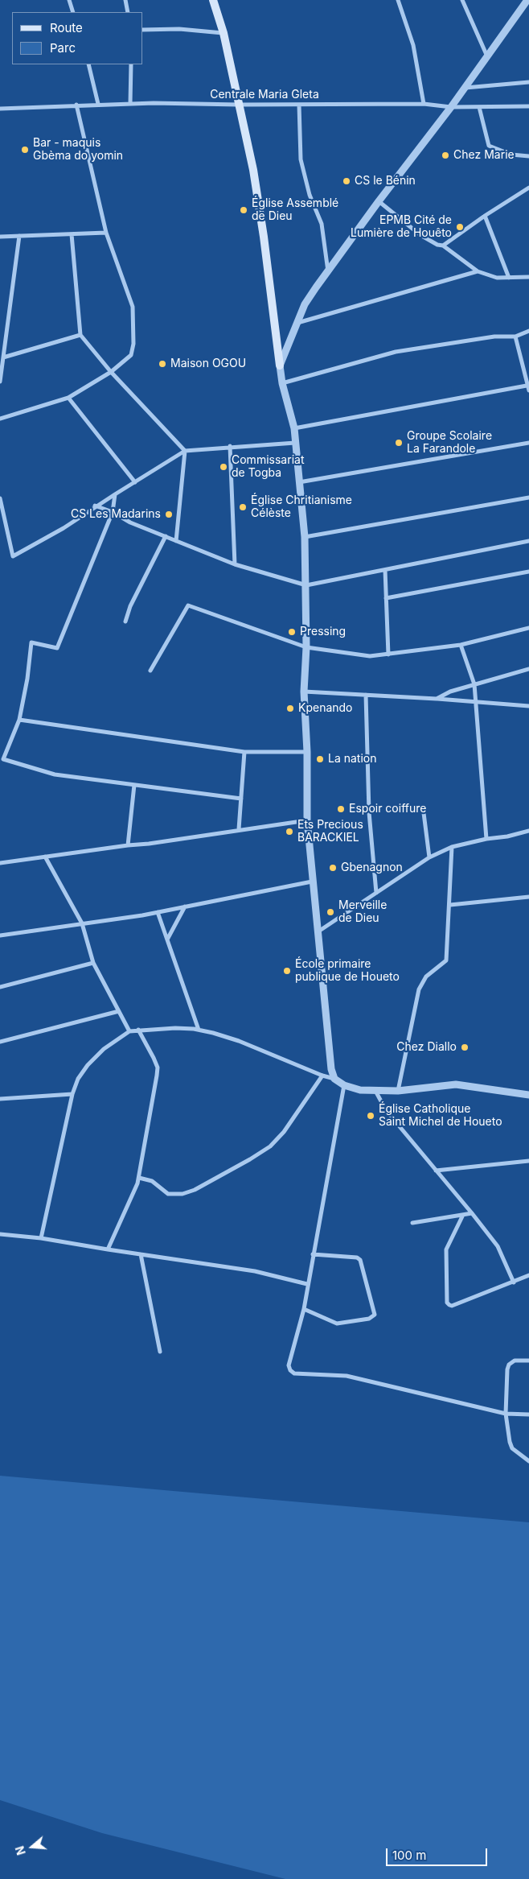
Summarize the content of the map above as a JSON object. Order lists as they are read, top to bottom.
{
  "streets": {
    "street": ["Centrale Maria Gleta"]
  },
  "places": [
    "Bar - maquis Gbèma do yomin",
    "Chez Marie",
    "CS le Bénin",
    "Église Assemblé de Dieu",
    "EPMB Cité de Lumière de Houêto",
    "Maison OGOU",
    "Groupe Scolaire La Farandole",
    "Commissariat de Togba",
    "Église Chritianisme Célèste",
    "CS Les Madarins",
    "Pressing",
    "Kpenando",
    "La nation",
    "Espoir coiffure",
    "Ets Precious BARACKIEL",
    "Gbenagnon",
    "Merveille de Dieu",
    "École primaire publique de Houeto",
    "Chez Diallo",
    "Église Catholique Saint Michel de Houeto"
  ],
  "legend": ["Route", "Parc"],
  "scale_bar": "100 m",
  "north": "left"
}
